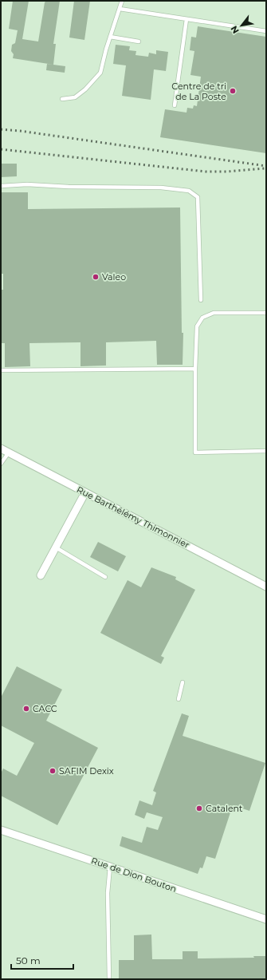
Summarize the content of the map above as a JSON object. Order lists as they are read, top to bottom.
{
  "streets": {
    "street": ["Rue Barthélémy Thimonnier", "Rue de Dion Bouton"]
  },
  "places": [
    "Centre de tri de La Poste",
    "Valeo",
    "CACC",
    "SAFIM Dexix",
    "Catalent"
  ],
  "scale_bar": "50 m",
  "north": "bottom left"
}
